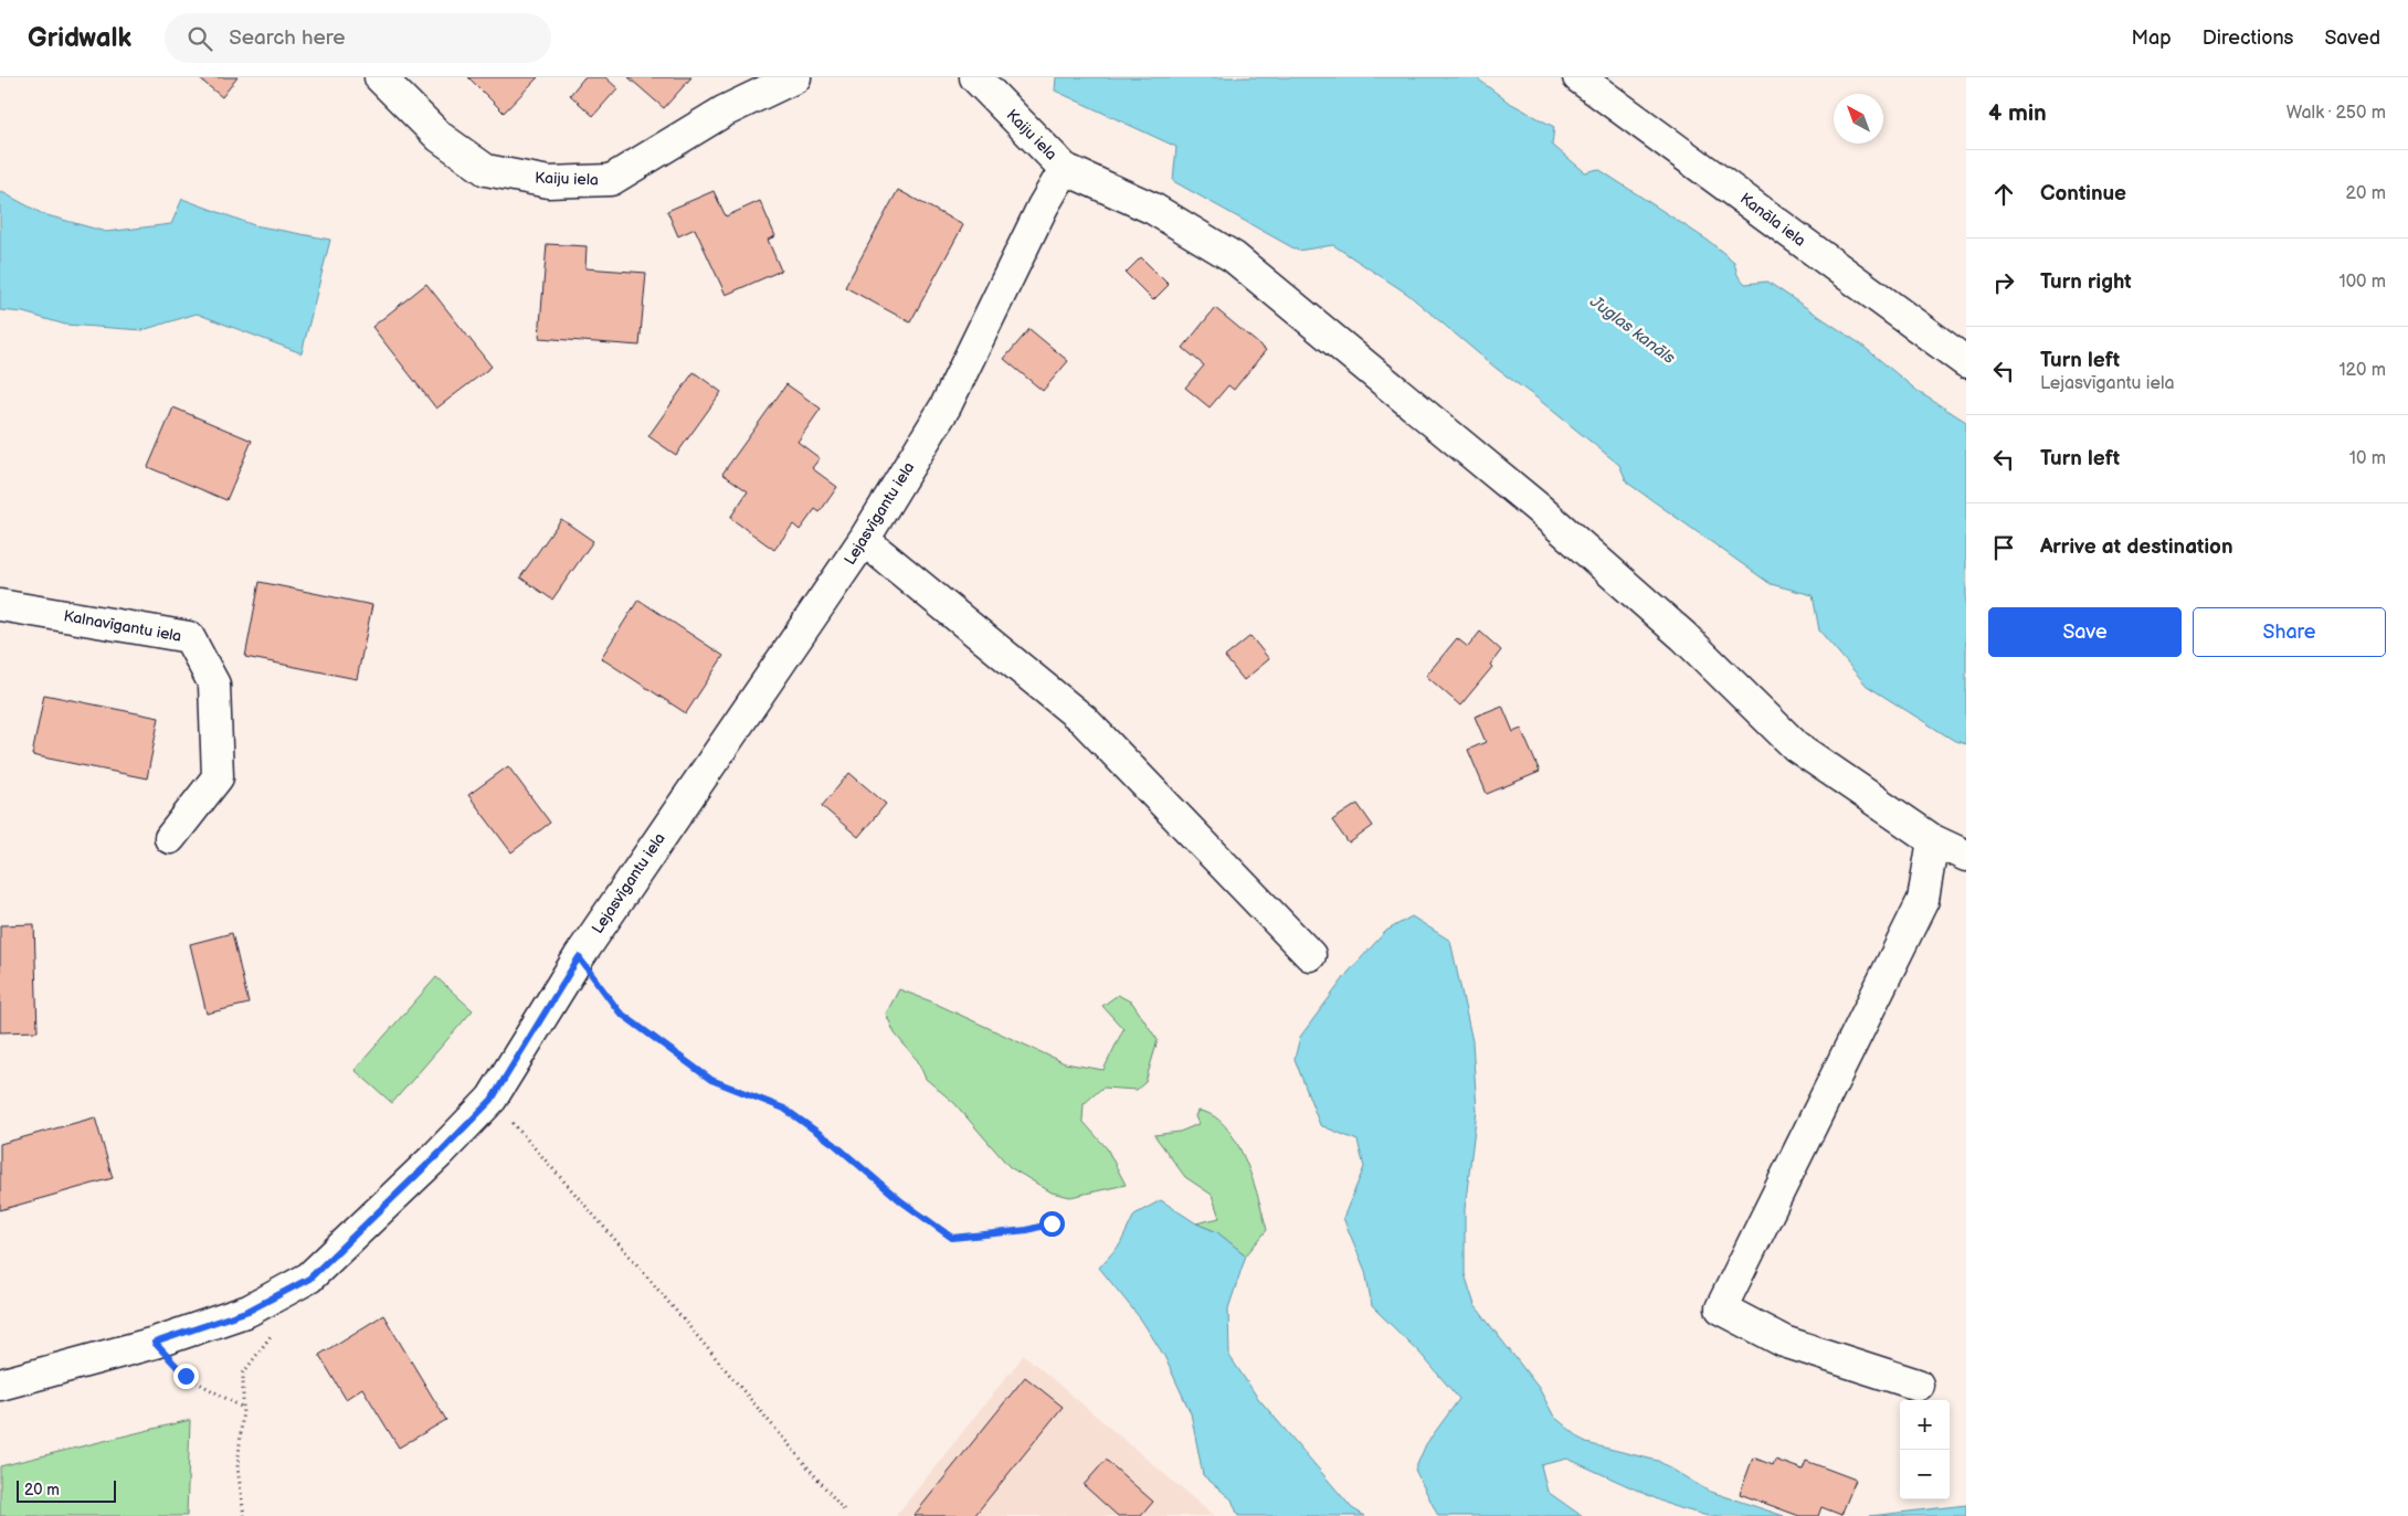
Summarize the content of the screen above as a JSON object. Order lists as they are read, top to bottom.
{
  "streets": {
    "street": [
      "Kaiju iela",
      "Kanāla iela",
      "Lejasvīgantu iela",
      "Kalnavīgantu iela"
    ]
  },
  "crossings": [
    ["Kaiju iela", "Lejasvīgantu iela"]
  ],
  "water": ["Juglas kanāls"],
  "scale_bar": "20 m",
  "north": "top left",
  "page": {
    "header": "Gridwalk",
    "search": "Search here",
    "nav": ["Map", "Directions", "Saved"],
    "heading": ["4 min", "Walk · 250 m"],
    "list": [
      ["Continue", "20 m"],
      ["Turn right", "100 m"],
      ["Turn left", "Lejasvīgantu iela", "120 m"],
      ["Turn left", "10 m"],
      "Arrive at destination"
    ],
    "buttons": ["Save", "Share"],
    "map_buttons": ["+", "−"],
    "scale": "20 m"
  }
}
